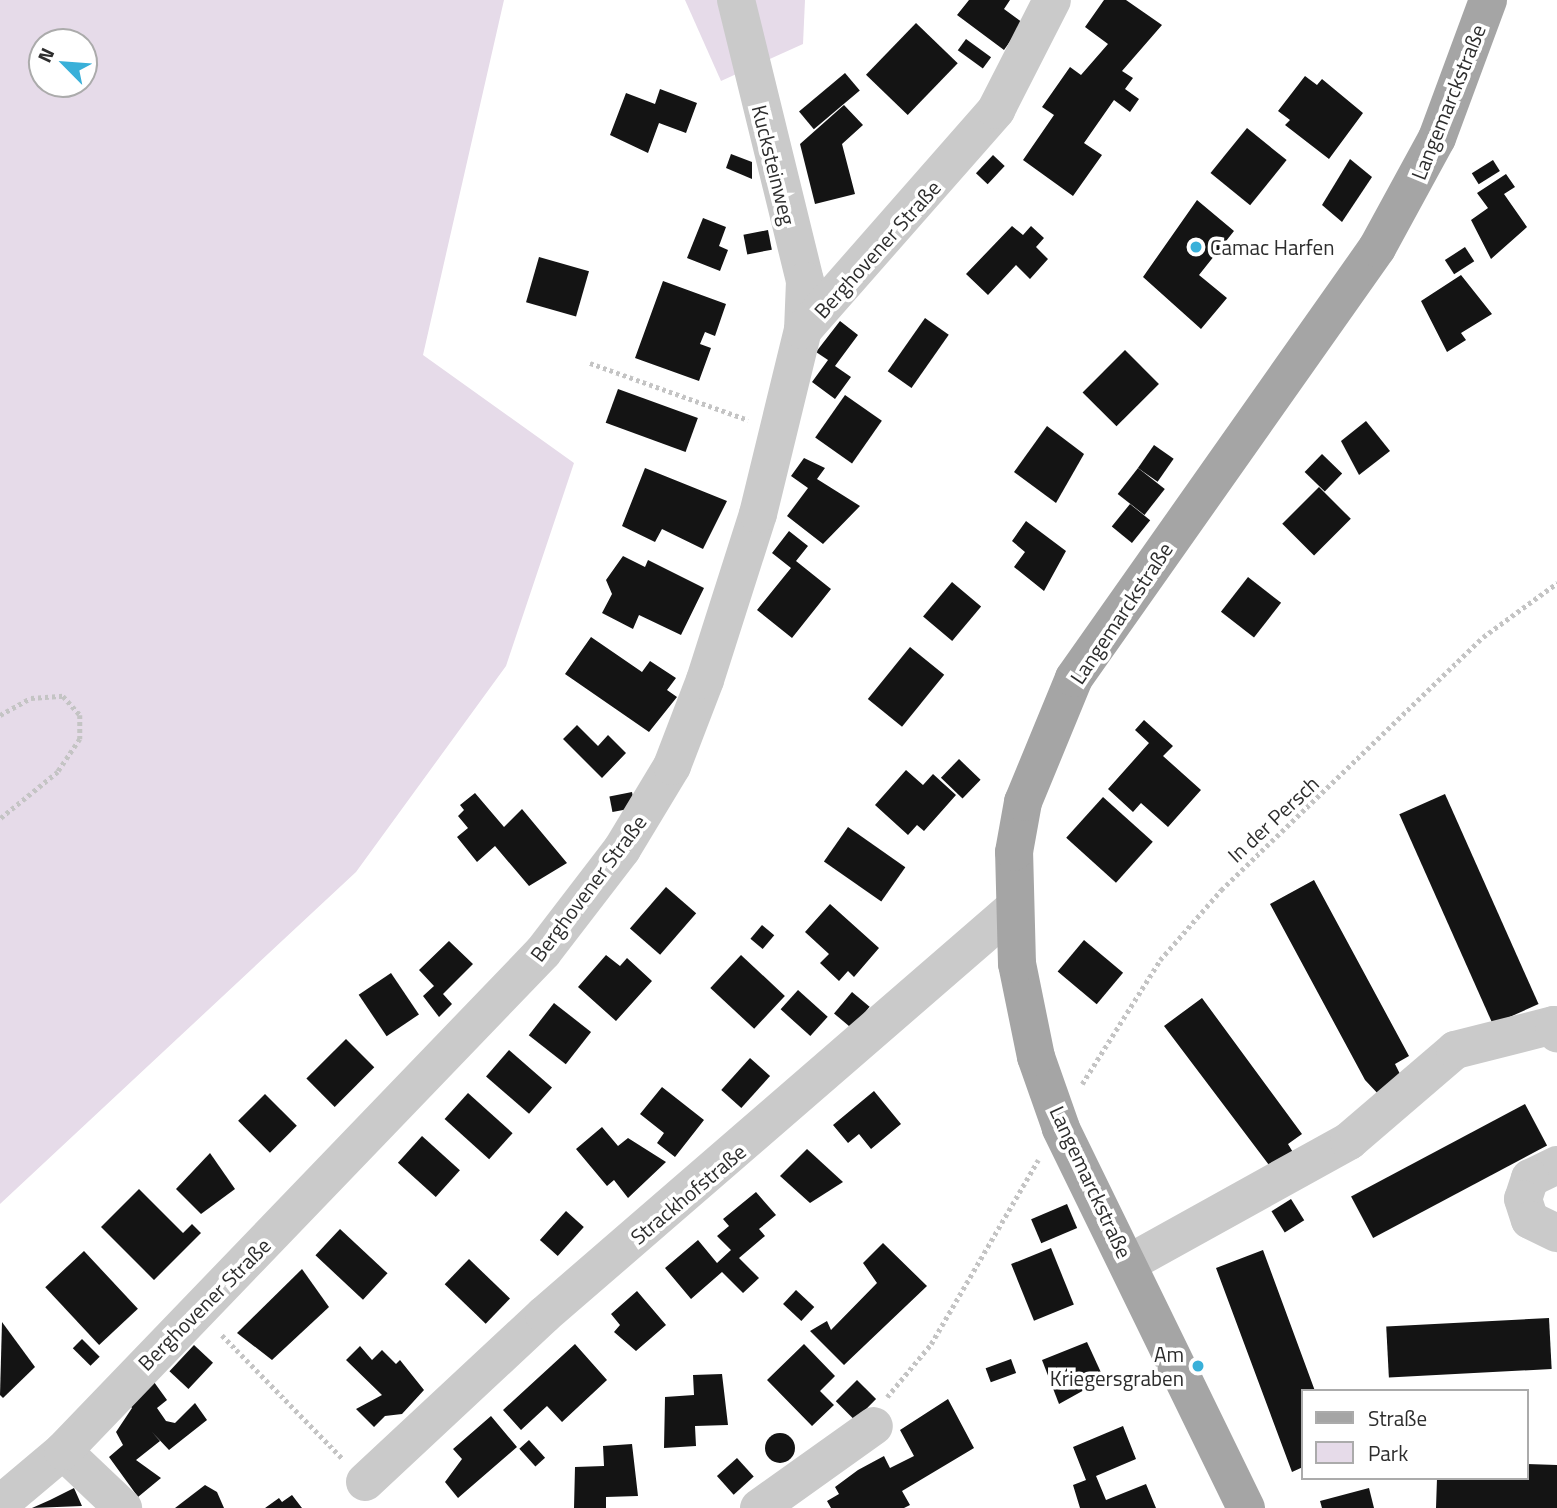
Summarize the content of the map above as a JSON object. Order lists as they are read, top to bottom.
{
  "streets": {
    "main road": ["Langemarckstraße"],
    "street": ["Kucksteinweg", "Berghovener Straße", "Strackhofstraße"],
    "path": ["In der Persch"]
  },
  "crossings": [
    ["Langemarckstraße", "In der Persch"],
    ["Langemarckstraße", "Strackhofstraße"],
    ["Kucksteinweg", "Berghovener Straße"]
  ],
  "places": ["Camac Harfen", "Am Kriegersgraben"],
  "legend": ["Straße", "Park"],
  "north": "top left"
}
